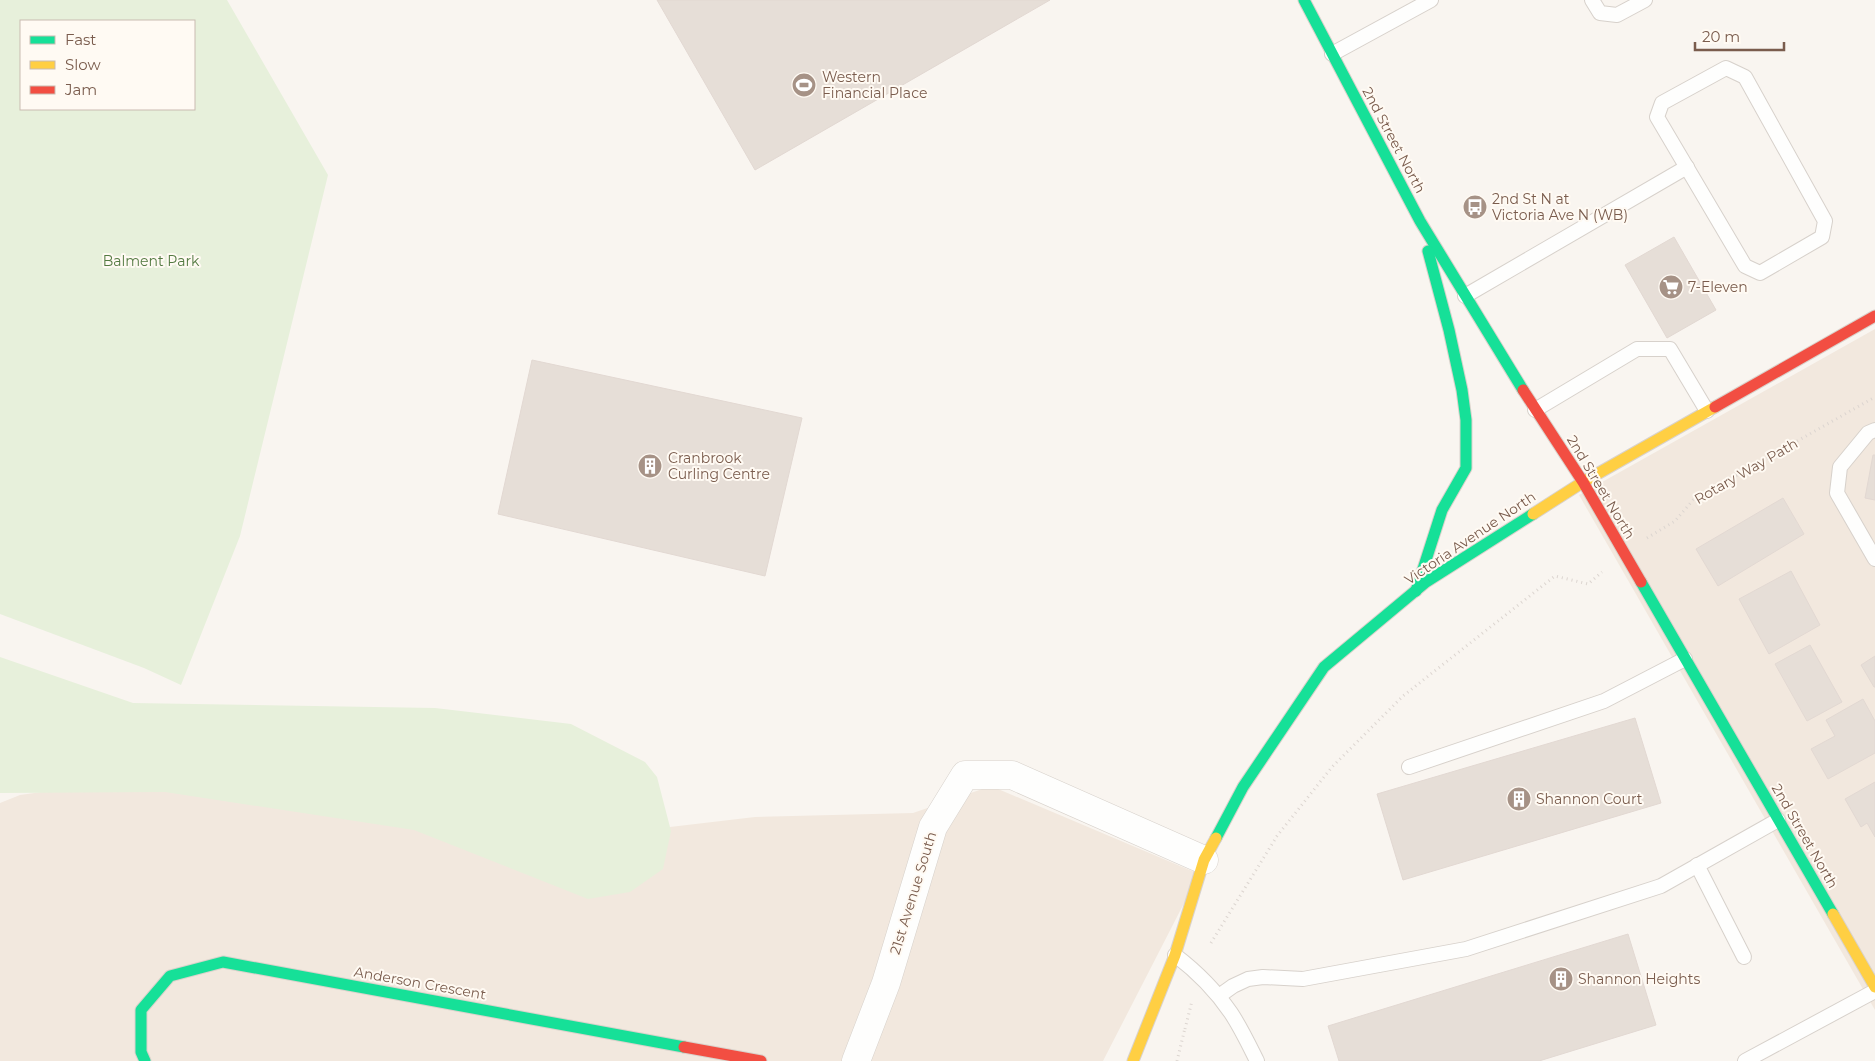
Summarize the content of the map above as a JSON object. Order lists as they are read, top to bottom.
{
  "streets": {
    "street": [
      "2nd Street North",
      "Victoria Avenue North",
      "21st Avenue South",
      "Anderson Crescent"
    ],
    "path": ["Rotary Way Path"]
  },
  "crossings": [
    ["2nd Street North", "Rotary Way Path"],
    ["2nd Street North", "Victoria Avenue North"],
    ["Victoria Avenue North", "21st Avenue South"]
  ],
  "parks": ["Balment Park"],
  "places": {
    "sports": ["Western Financial Place"],
    "bus stop": ["2nd St N at Victoria Ave N (WB)"],
    "supermarket": ["7-Eleven"],
    "building": ["Cranbrook Curling Centre", "Shannon Court", "Shannon Heights"]
  },
  "legend": ["Fast", "Slow", "Jam"],
  "scale_bar": "20 m"
}
